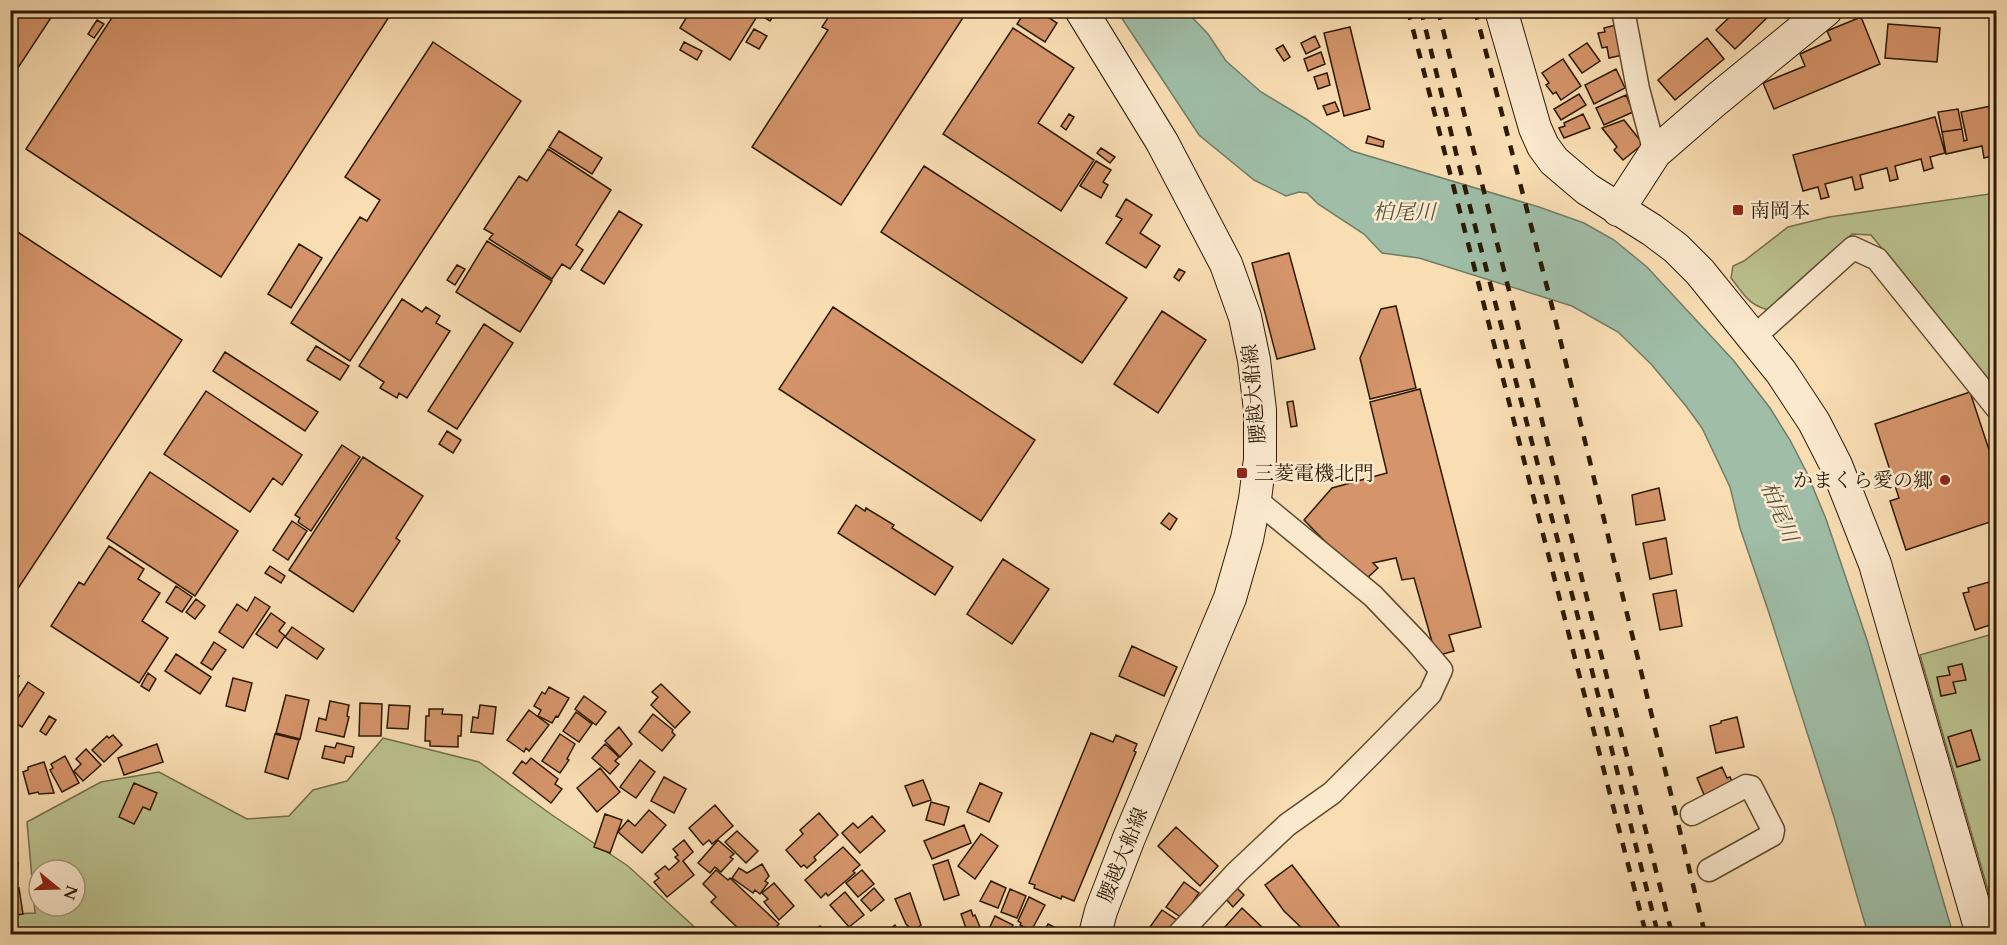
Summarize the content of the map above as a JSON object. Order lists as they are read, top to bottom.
{
  "streets": {
    "street": ["腰越大船線"]
  },
  "water": ["柏尾川"],
  "places": {
    "transit": ["南岡本", "三菱電機北門"],
    "other": ["かまくら愛の郷"]
  },
  "north": "right"
}
